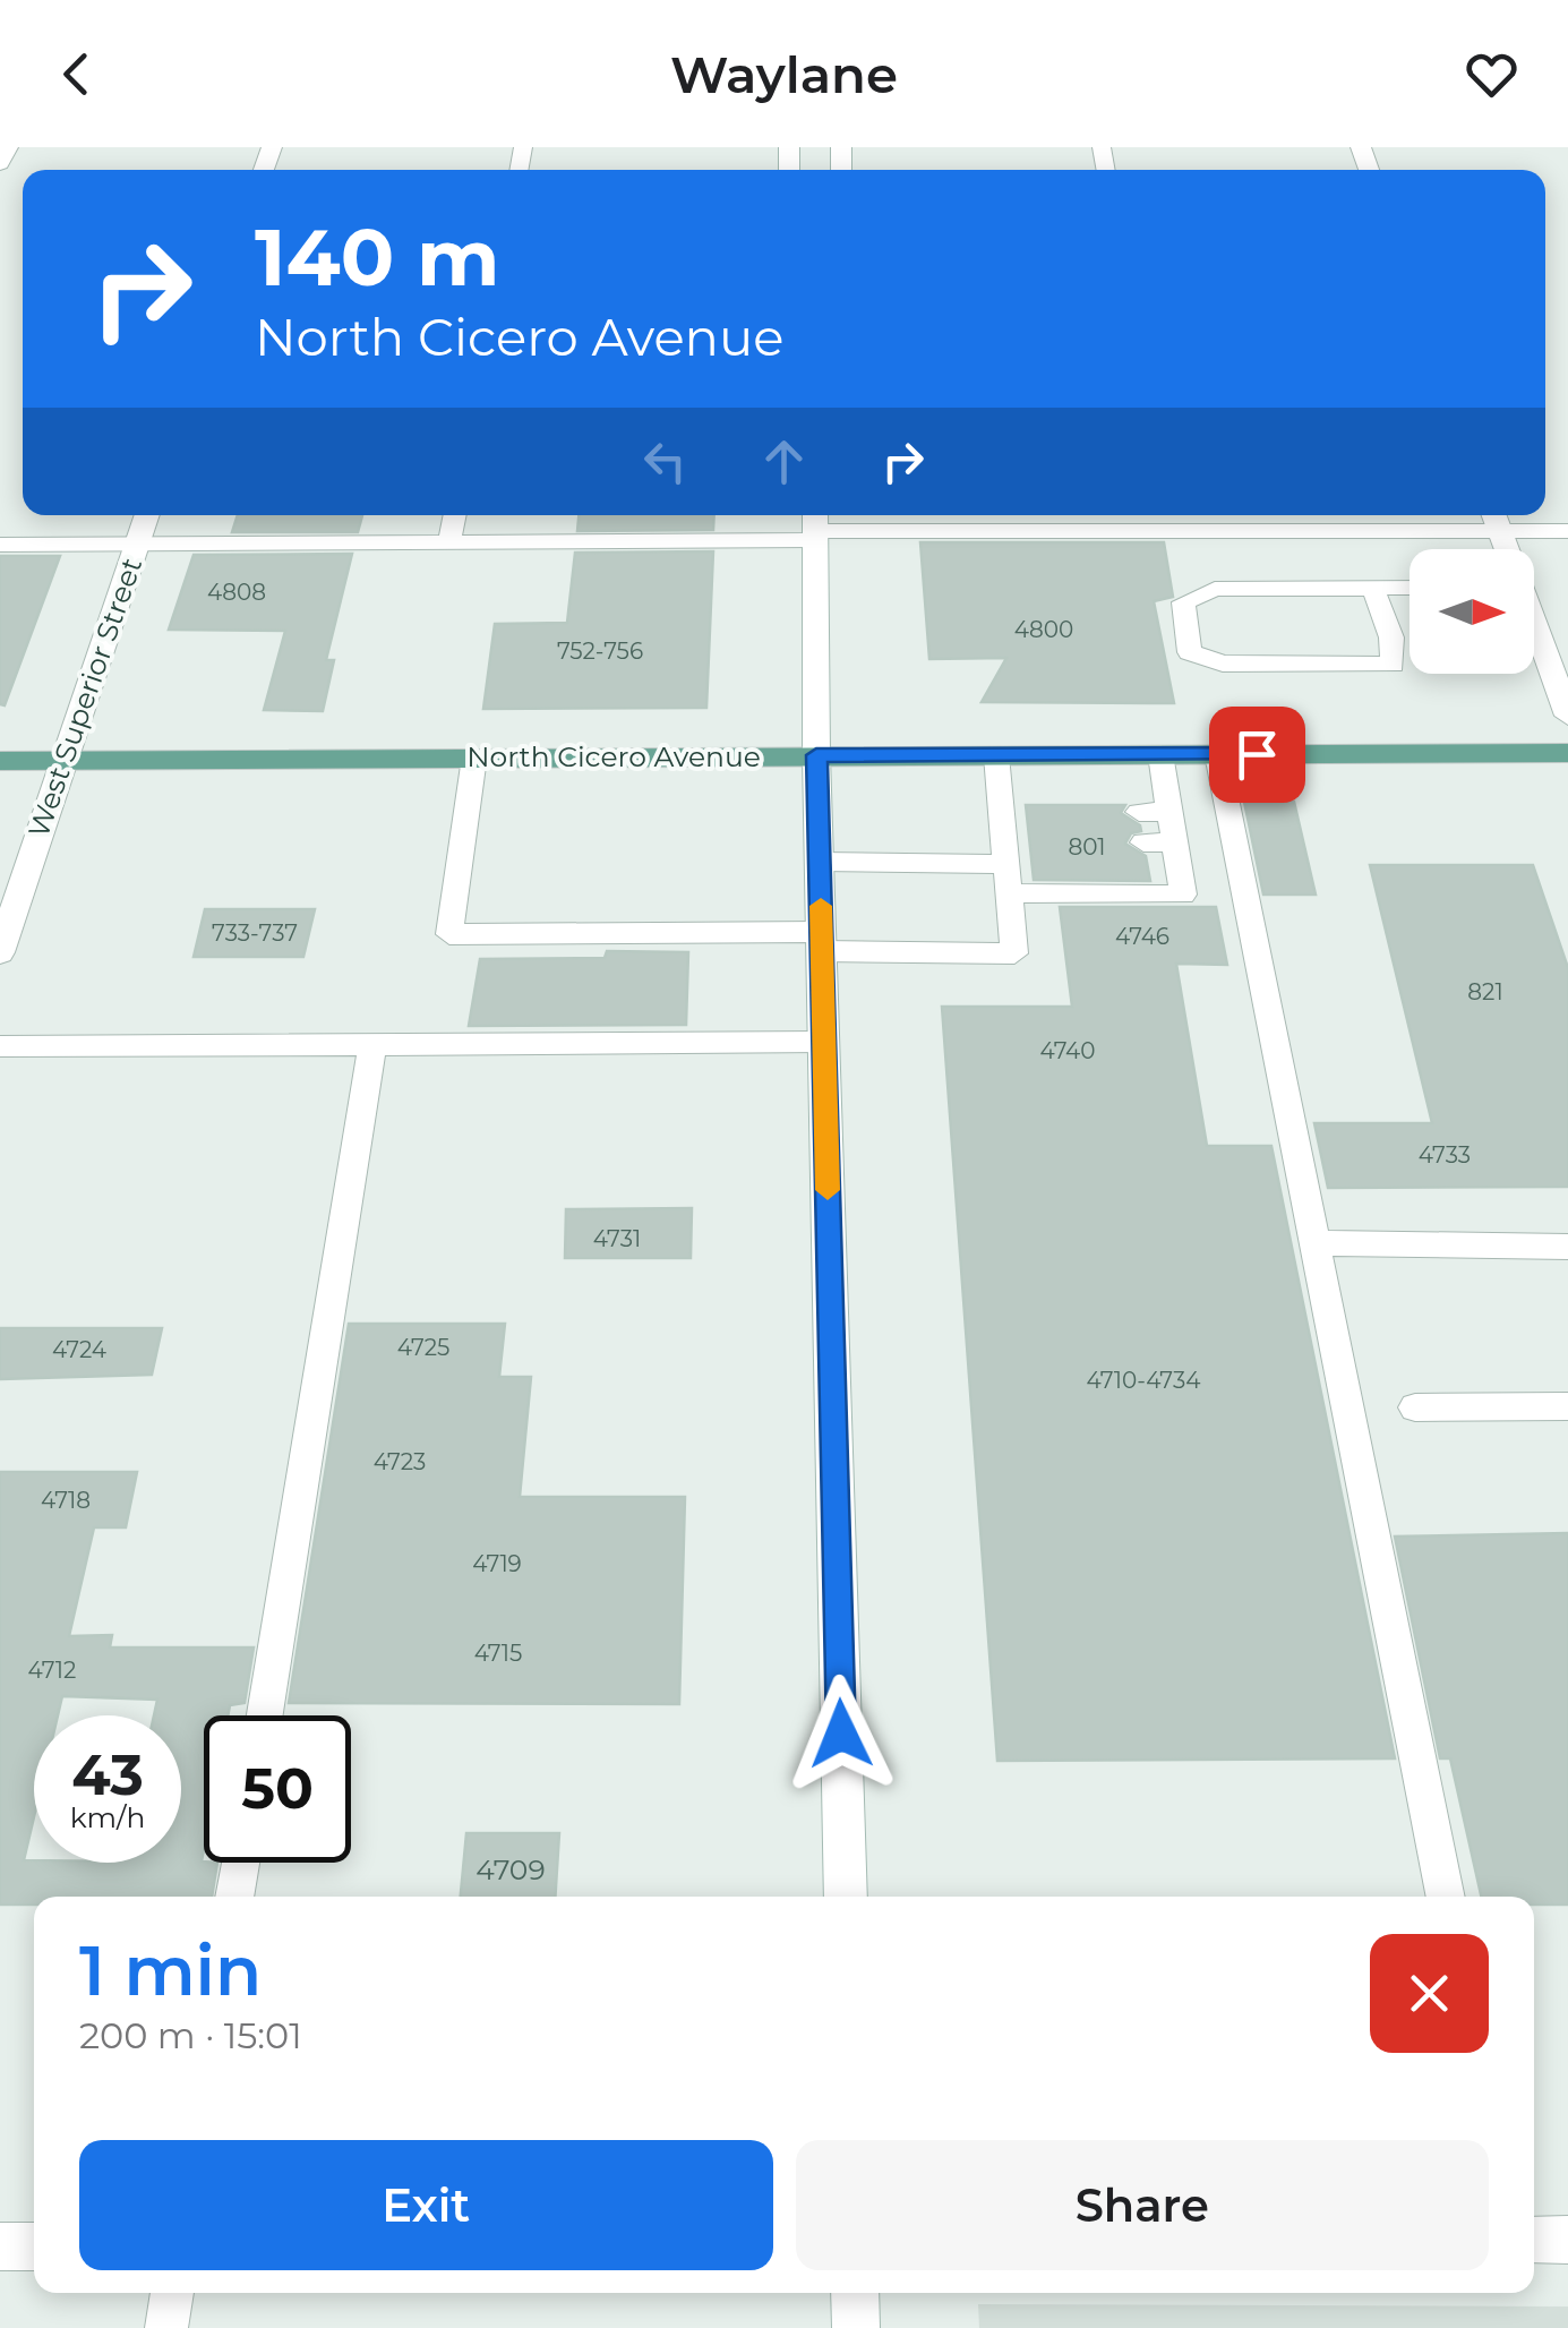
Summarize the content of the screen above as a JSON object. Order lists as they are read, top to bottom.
{
  "streets": {
    "main road": ["West Superior Street", "North Cicero Avenue"]
  },
  "crossings": [
    ["West Superior Street", "North Cicero Avenue"]
  ],
  "house_numbers": [
    "4808",
    "4800",
    "752-756",
    "801",
    "733-737",
    "4746",
    "821",
    "4740",
    "4733",
    "4731",
    "4725",
    "4724",
    "4710-4734",
    "4723",
    "4718",
    "4719",
    "4715",
    "4712",
    "4709"
  ],
  "north": "right",
  "page": {
    "header": "Waylane",
    "turn": ["140 m", "North Cicero Avenue"],
    "speed": "43 km/h",
    "limit": "50",
    "heading": ["1 min", "200 m · 15:01"],
    "buttons": ["Exit", "Share"]
  }
}
